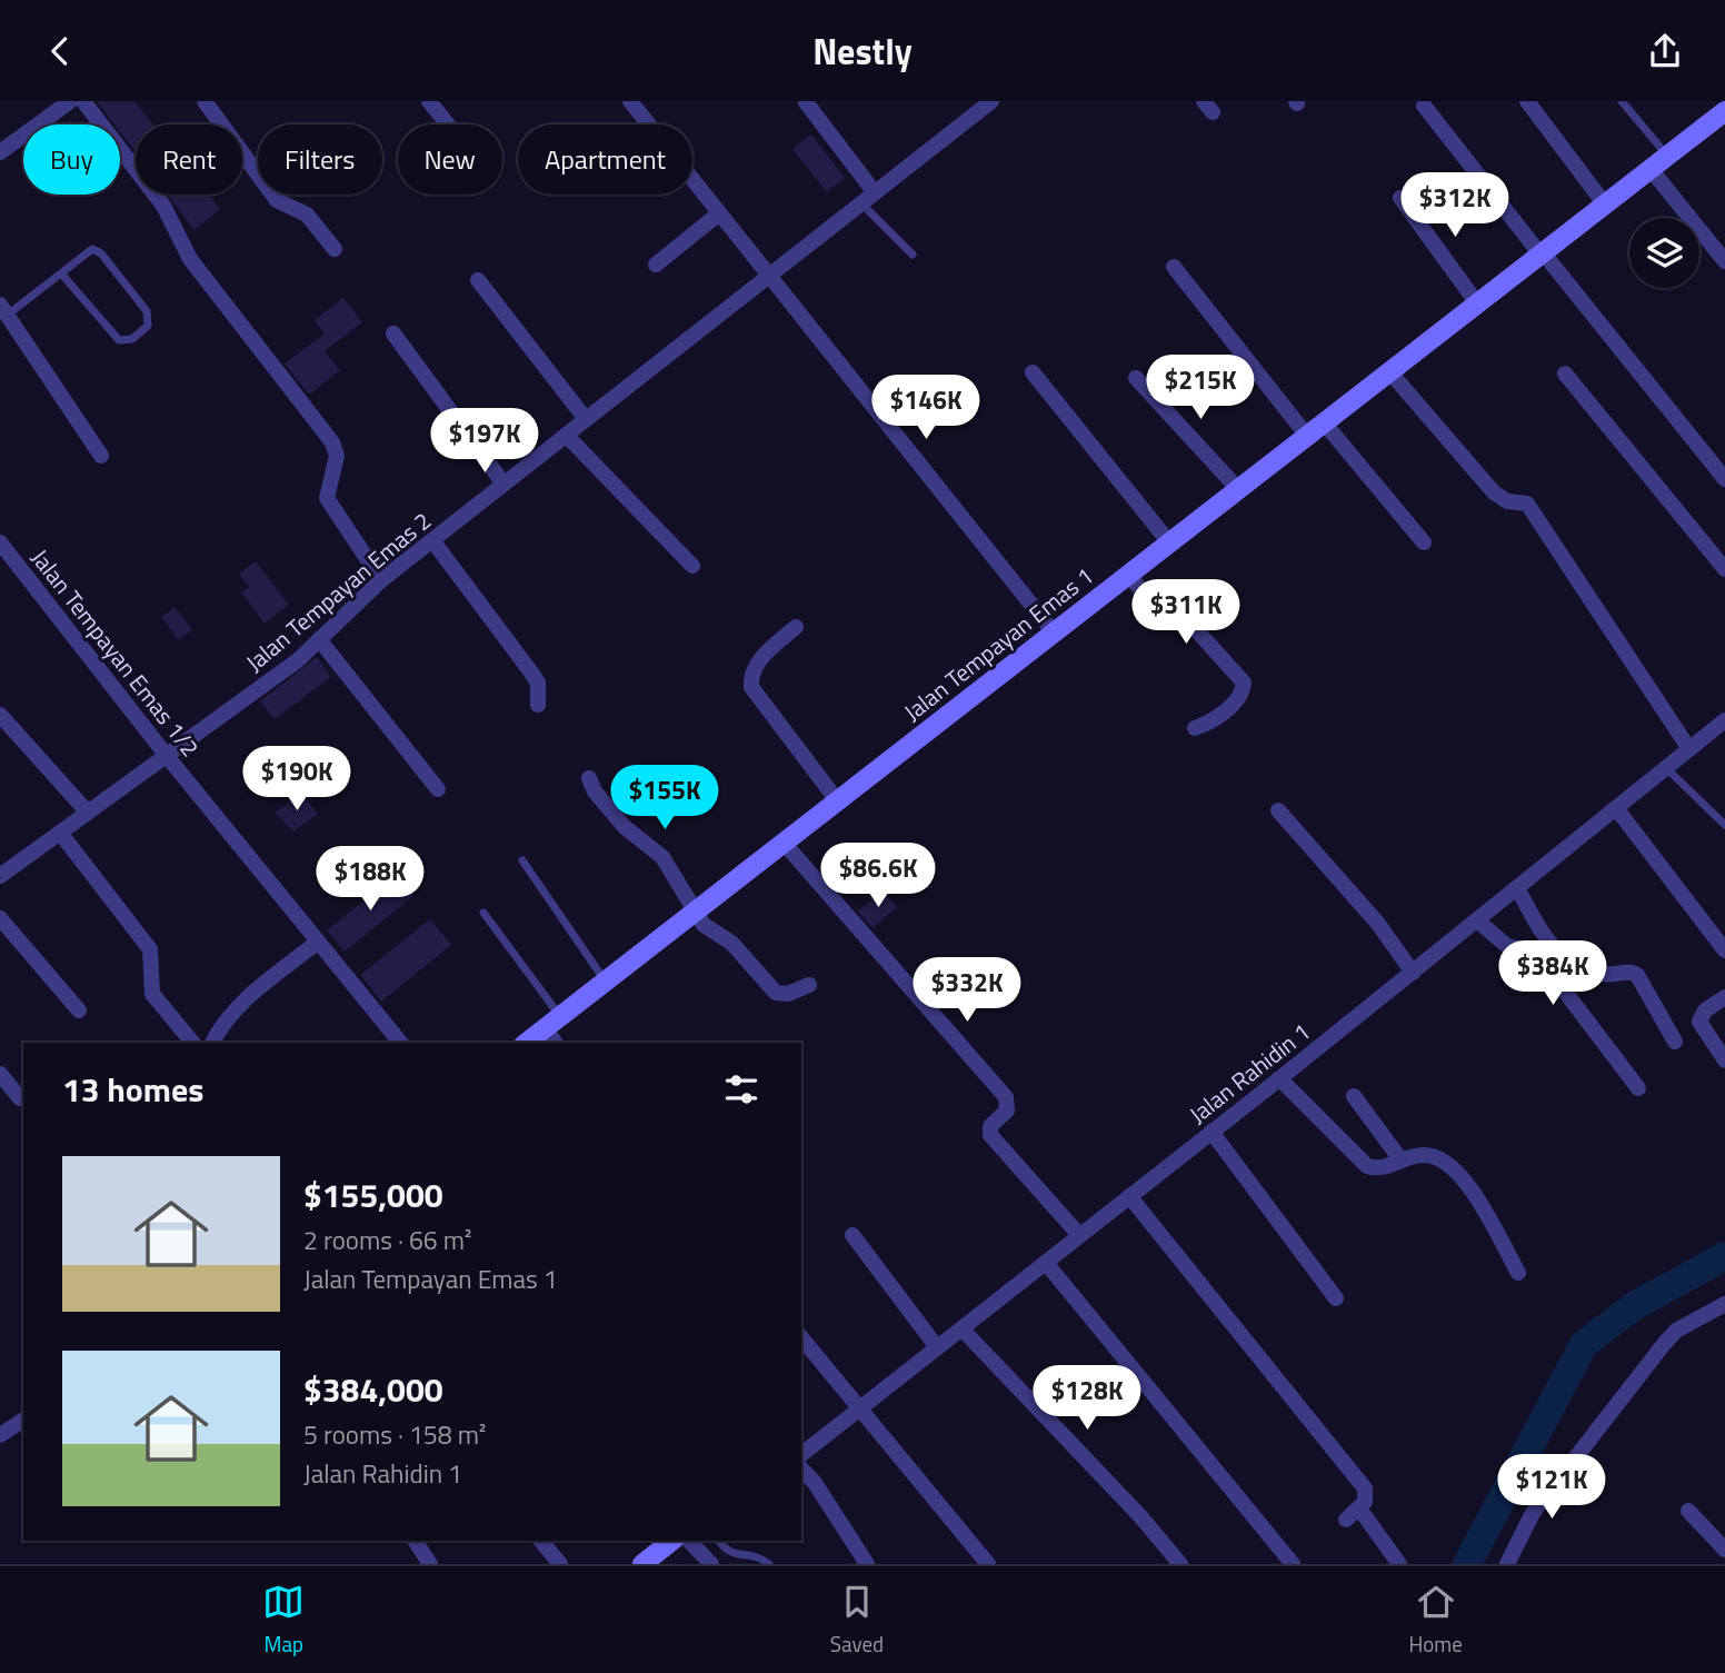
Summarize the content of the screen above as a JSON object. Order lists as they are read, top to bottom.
{
  "streets": {
    "street": [
      "Jalan Tempayan Emas 2",
      "Jalan Tempayan Emas 1",
      "Jalan Tempayan Emas 1/2",
      "Jalan Rahidin 1"
    ]
  },
  "crossings": [
    ["Jalan Tempayan Emas 2", "Jalan Tempayan Emas 1/2"]
  ],
  "page": {
    "header": "Nestly",
    "chip": [
      "Buy",
      "Rent",
      "Filters",
      "New",
      "Apartment"
    ],
    "price": [
      "$312K",
      "$215K",
      "$146K",
      "$197K",
      "$311K",
      "$190K",
      "$155K",
      "$86.6K",
      "$188K",
      "$384K",
      "$332K",
      "$128K",
      "$121K"
    ],
    "heading": "13 homes",
    "list": [
      {
        "name": "$155,000",
        "note": "2 rooms · 66 m² · Jalan Tempayan Emas 1"
      },
      {
        "name": "$384,000",
        "note": "5 rooms · 158 m² · Jalan Rahidin 1"
      }
    ],
    "tabs": ["Map", "Saved", "Home"]
  }
}
